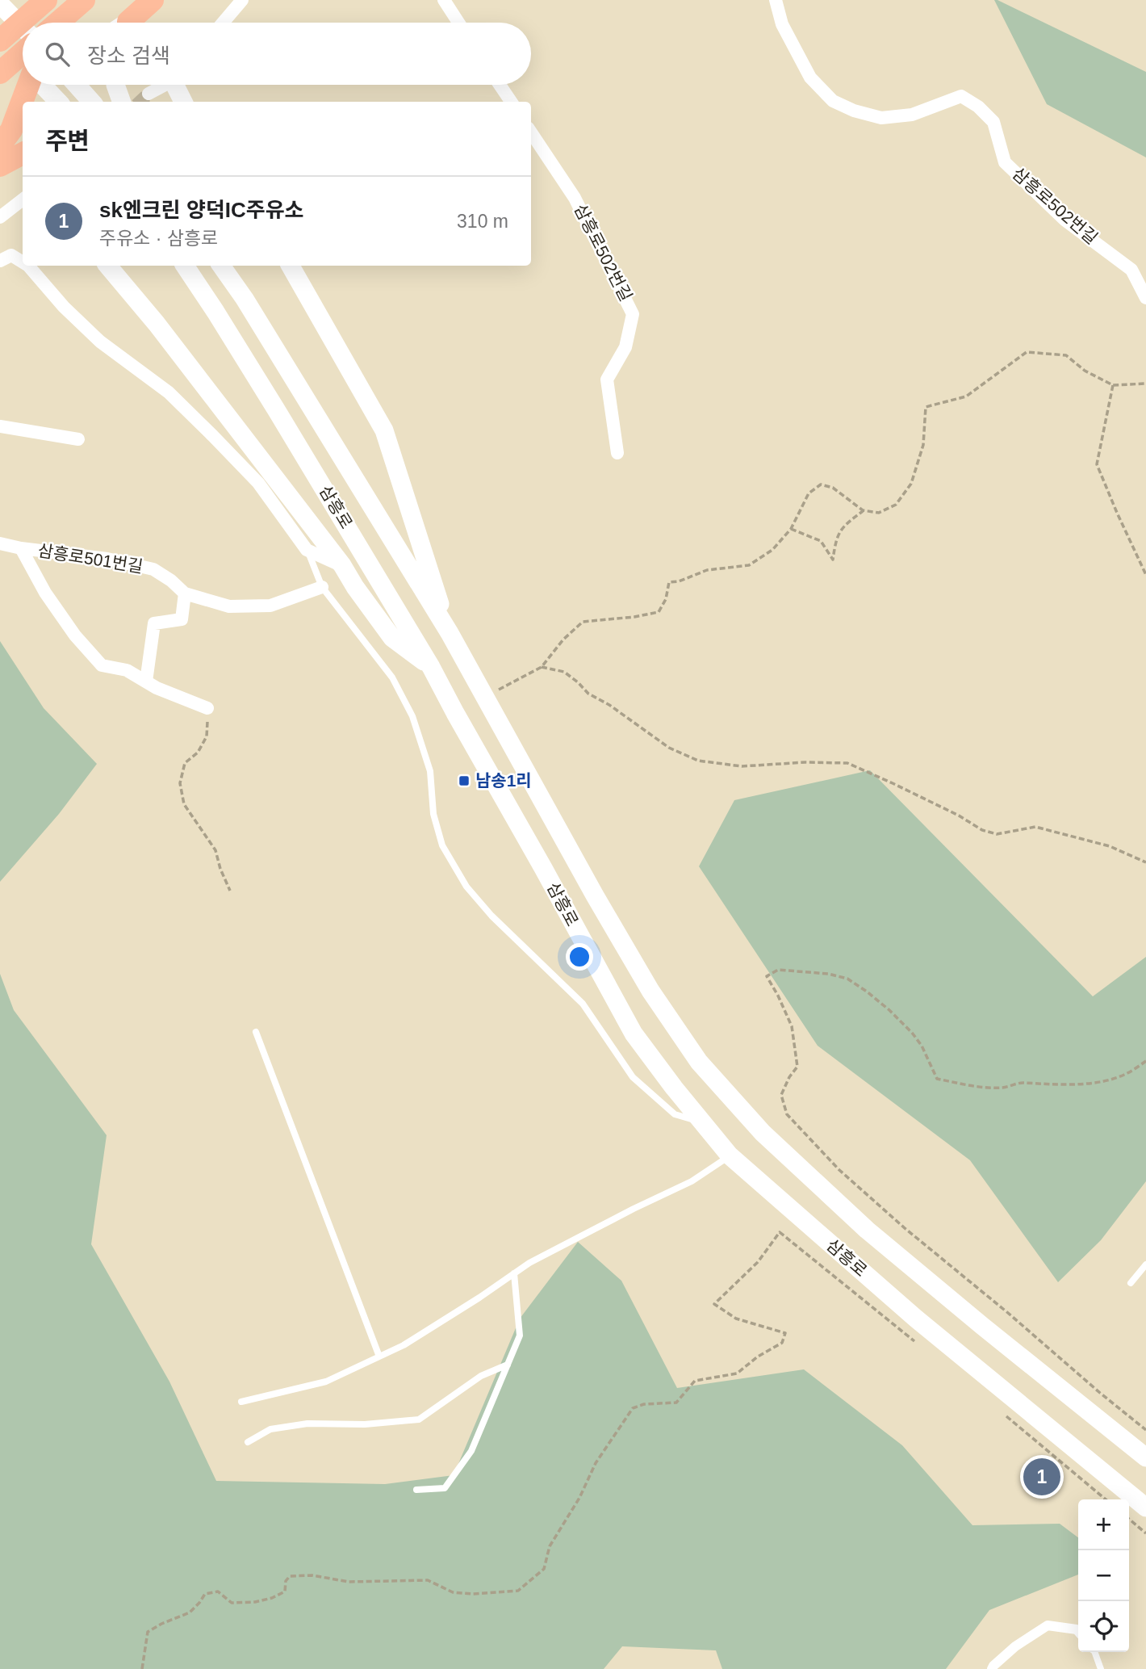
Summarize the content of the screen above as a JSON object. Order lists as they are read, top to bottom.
{
  "streets": {
    "main road": ["삼흥로"],
    "street": ["삼흥로502번길", "삼흥로501번길"]
  },
  "places": {
    "transit": ["남송1리"]
  },
  "page": {
    "search": "장소 검색",
    "heading": "주변",
    "list": [
      {
        "mark": "1",
        "name": "sk엔크린 양덕IC주유소",
        "note": "주유소 · 삼흥로",
        "value": "310 m"
      }
    ],
    "pins": "1",
    "map_buttons": ["+", "−"]
  }
}
